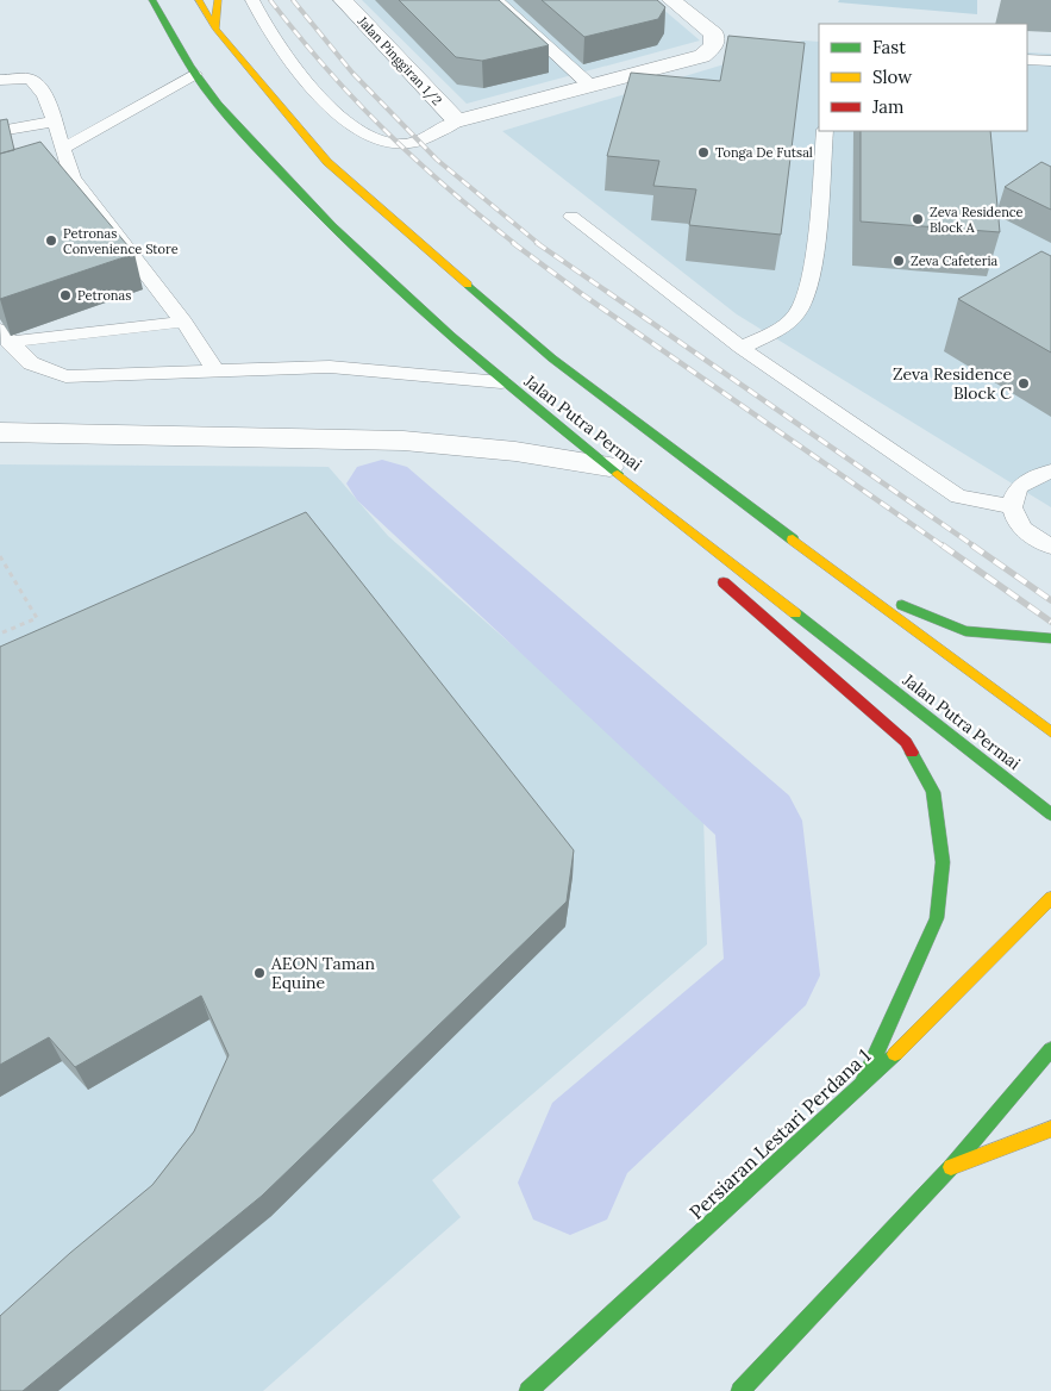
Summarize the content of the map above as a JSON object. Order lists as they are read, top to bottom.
{
  "streets": {
    "main road": ["Jalan Putra Permai", "Persiaran Lestari Perdana 1"],
    "street": ["Jalan Pinggiran 1/2"]
  },
  "places": [
    "Tonga De Futsal",
    "Zeva Residence Block A",
    "Petronas Convenience Store",
    "Zeva Cafeteria",
    "Petronas",
    "Zeva Residence Block C",
    "AEON Taman Equine"
  ],
  "legend": ["Fast", "Slow", "Jam"]
}
